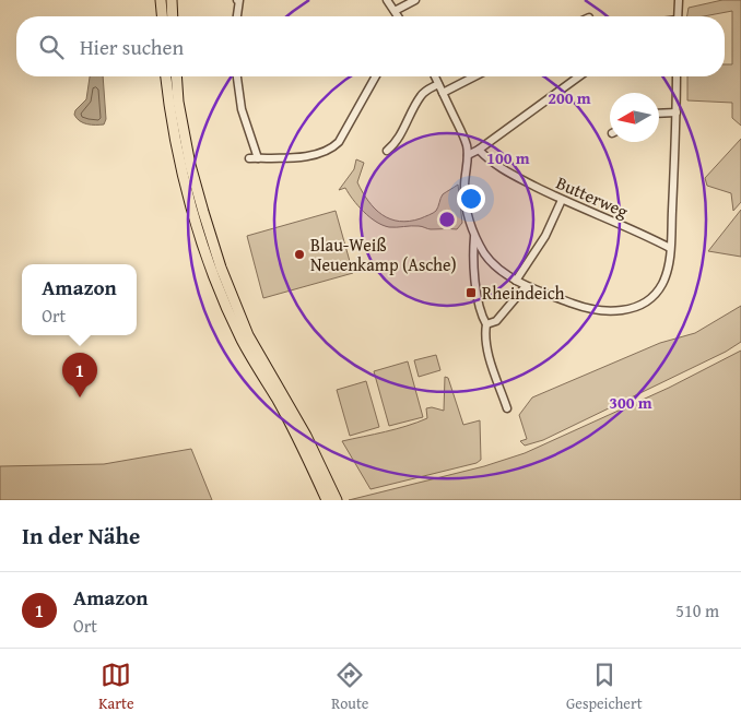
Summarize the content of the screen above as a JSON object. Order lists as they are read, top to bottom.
{
  "streets": {
    "street": ["Butterweg"]
  },
  "places": {
    "other": ["Blau-Weiß Neuenkamp (Asche)"],
    "transit": ["Rheindeich"]
  },
  "north": "left",
  "page": {
    "search": "Hier suchen",
    "popup": ["Amazon", "Ort"],
    "pins": "1",
    "heading": "In der Nähe",
    "list": [
      {
        "mark": "1",
        "name": "Amazon",
        "note": "Ort",
        "value": "510 m"
      }
    ],
    "nav": ["Karte", "Route", "Gespeichert"]
  },
  "rings": ["200 m", "100 m", "300 m"]
}
